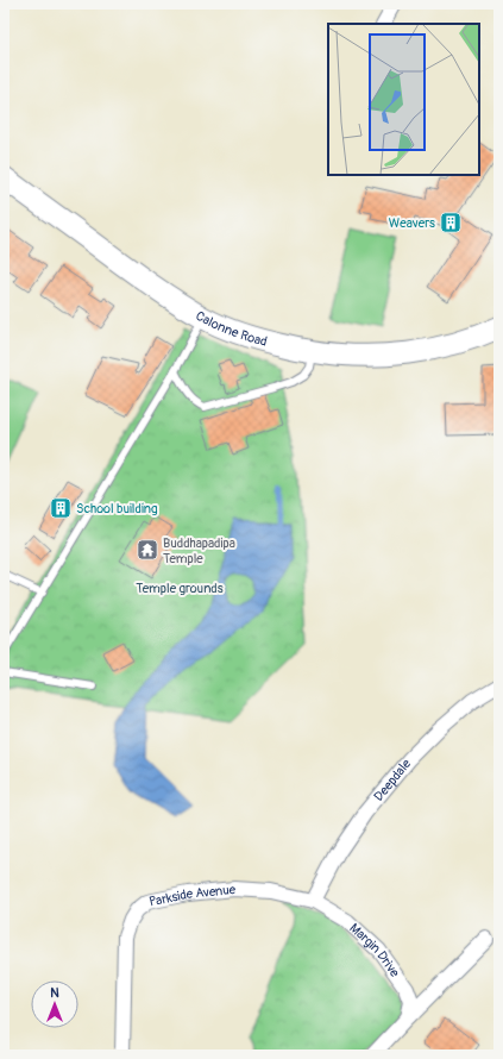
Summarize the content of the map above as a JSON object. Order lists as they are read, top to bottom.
{
  "streets": {
    "street": [
      "Calonne Road",
      "Deepdale",
      "Parkside Avenue",
      "Margin Drive"
    ]
  },
  "crossings": [
    ["Deepdale", "Parkside Avenue"],
    ["Deepdale", "Margin Drive"],
    ["Parkside Avenue", "Margin Drive"]
  ],
  "parks": ["Temple grounds"],
  "places": {
    "building": ["Weavers", "School building"],
    "temple": ["Buddhapadipa Temple"]
  },
  "north": "top"
}
